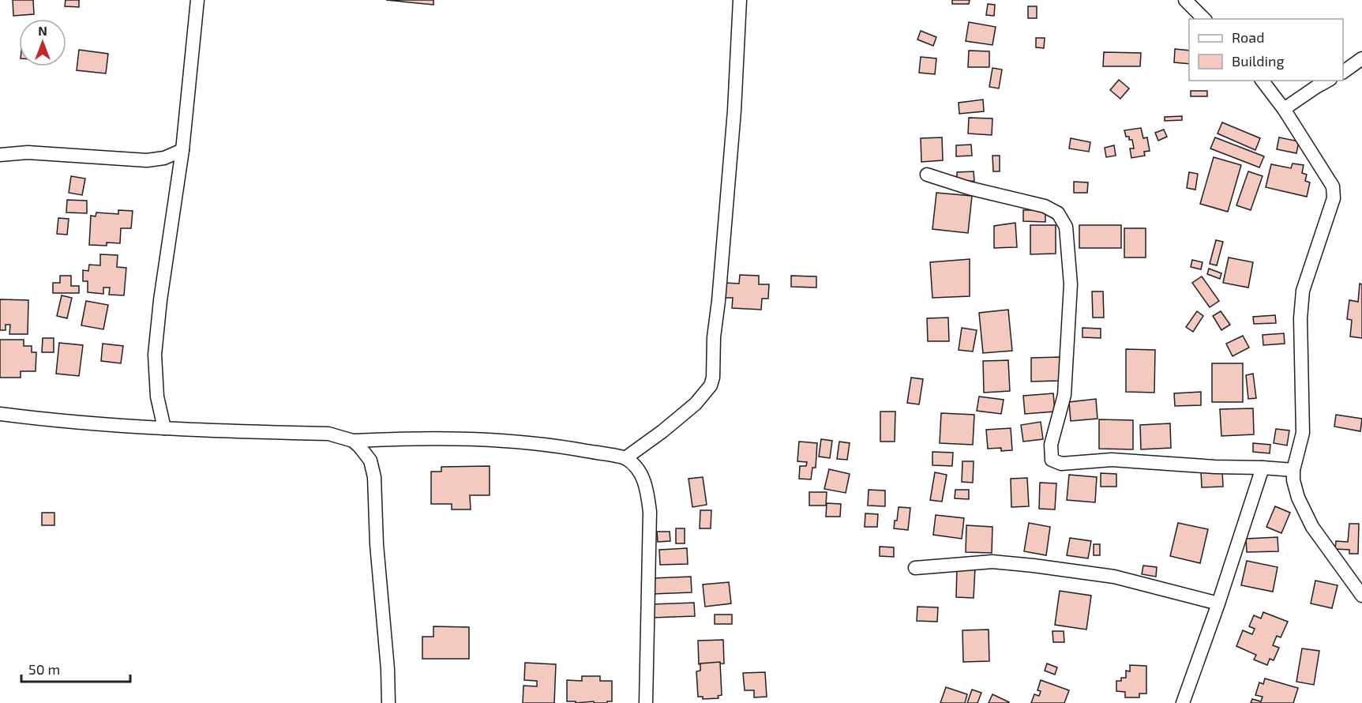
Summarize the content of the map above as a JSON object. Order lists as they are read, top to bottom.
{
  "legend": ["Road", "Building"],
  "scale_bar": "50 m",
  "north": "top"
}
